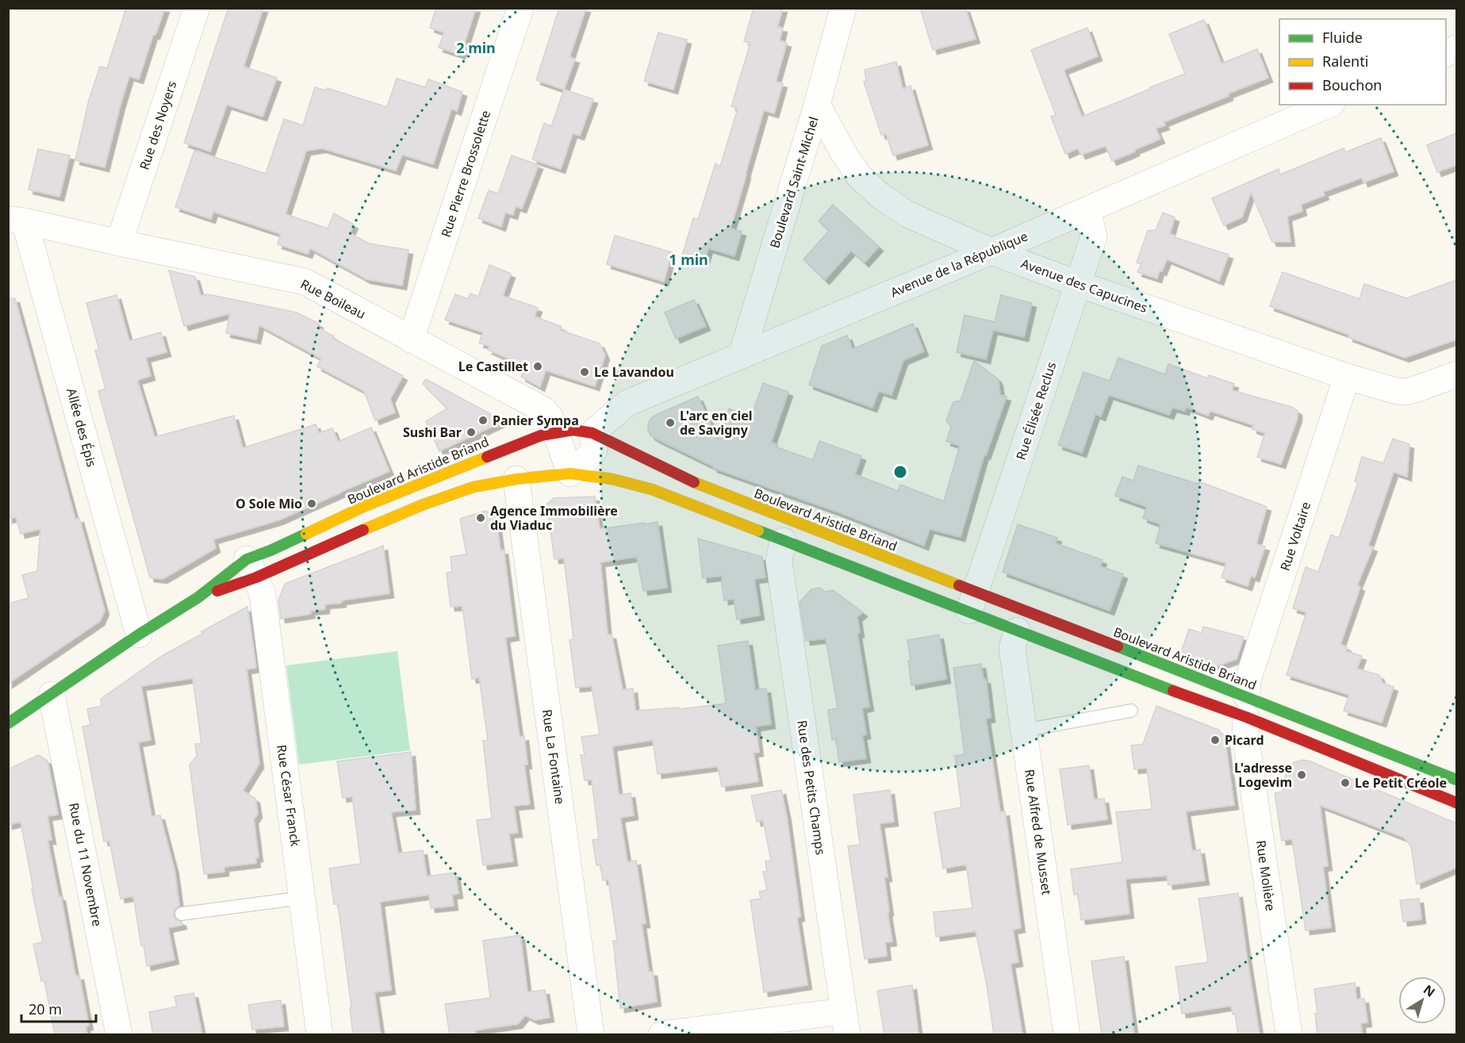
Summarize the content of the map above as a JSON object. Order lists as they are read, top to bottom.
{
  "streets": {
    "main road": ["Boulevard Aristide Briand"],
    "street": [
      "Rue des Noyers",
      "Rue Pierre Brossolette",
      "Boulevard Saint-Michel",
      "Avenue de la République",
      "Avenue des Capucines",
      "Rue Boileau",
      "Rue Élisée Reclus",
      "Allée des Épis",
      "Rue Voltaire",
      "Rue La Fontaine",
      "Rue des Petits Champs",
      "Rue César Franck",
      "Rue Alfred de Musset",
      "Rue du 11 Novembre",
      "Rue Molière"
    ]
  },
  "crossings": [
    ["Rue des Noyers", "Rue Boileau"],
    ["Rue Pierre Brossolette", "Rue Boileau"],
    ["Boulevard Saint-Michel", "Avenue de la République"],
    ["Boulevard Saint-Michel", "Avenue des Capucines"],
    ["Avenue de la République", "Avenue des Capucines"],
    ["Avenue de la République", "Rue Élisée Reclus"],
    ["Avenue de la République", "Boulevard Aristide Briand"],
    ["Avenue des Capucines", "Rue Élisée Reclus"],
    ["Avenue des Capucines", "Rue Voltaire"],
    ["Rue Boileau", "Allée des Épis"],
    ["Rue Boileau", "Boulevard Aristide Briand"],
    ["Rue Élisée Reclus", "Boulevard Aristide Briand"],
    ["Allée des Épis", "Boulevard Aristide Briand"],
    ["Boulevard Aristide Briand", "Rue Voltaire"],
    ["Boulevard Aristide Briand", "Rue La Fontaine"],
    ["Boulevard Aristide Briand", "Rue des Petits Champs"],
    ["Boulevard Aristide Briand", "Rue César Franck"],
    ["Boulevard Aristide Briand", "Rue Alfred de Musset"],
    ["Boulevard Aristide Briand", "Rue du 11 Novembre"],
    ["Boulevard Aristide Briand", "Rue Molière"],
    ["Rue Voltaire", "Rue Molière"]
  ],
  "places": [
    "Le Castillet",
    "Le Lavandou",
    "Panier Sympa",
    "L'arc en ciel de Savigny",
    "Sushi Bar",
    "O Sole Mio",
    "Agence Immobilière du Viaduc",
    "Picard",
    "L'adresse Logevim",
    "Le Petit Créole"
  ],
  "legend": ["Fluide", "Ralenti", "Bouchon"],
  "scale_bar": "20 m",
  "north": "top right",
  "rings": ["2 min", "1 min"]
}
